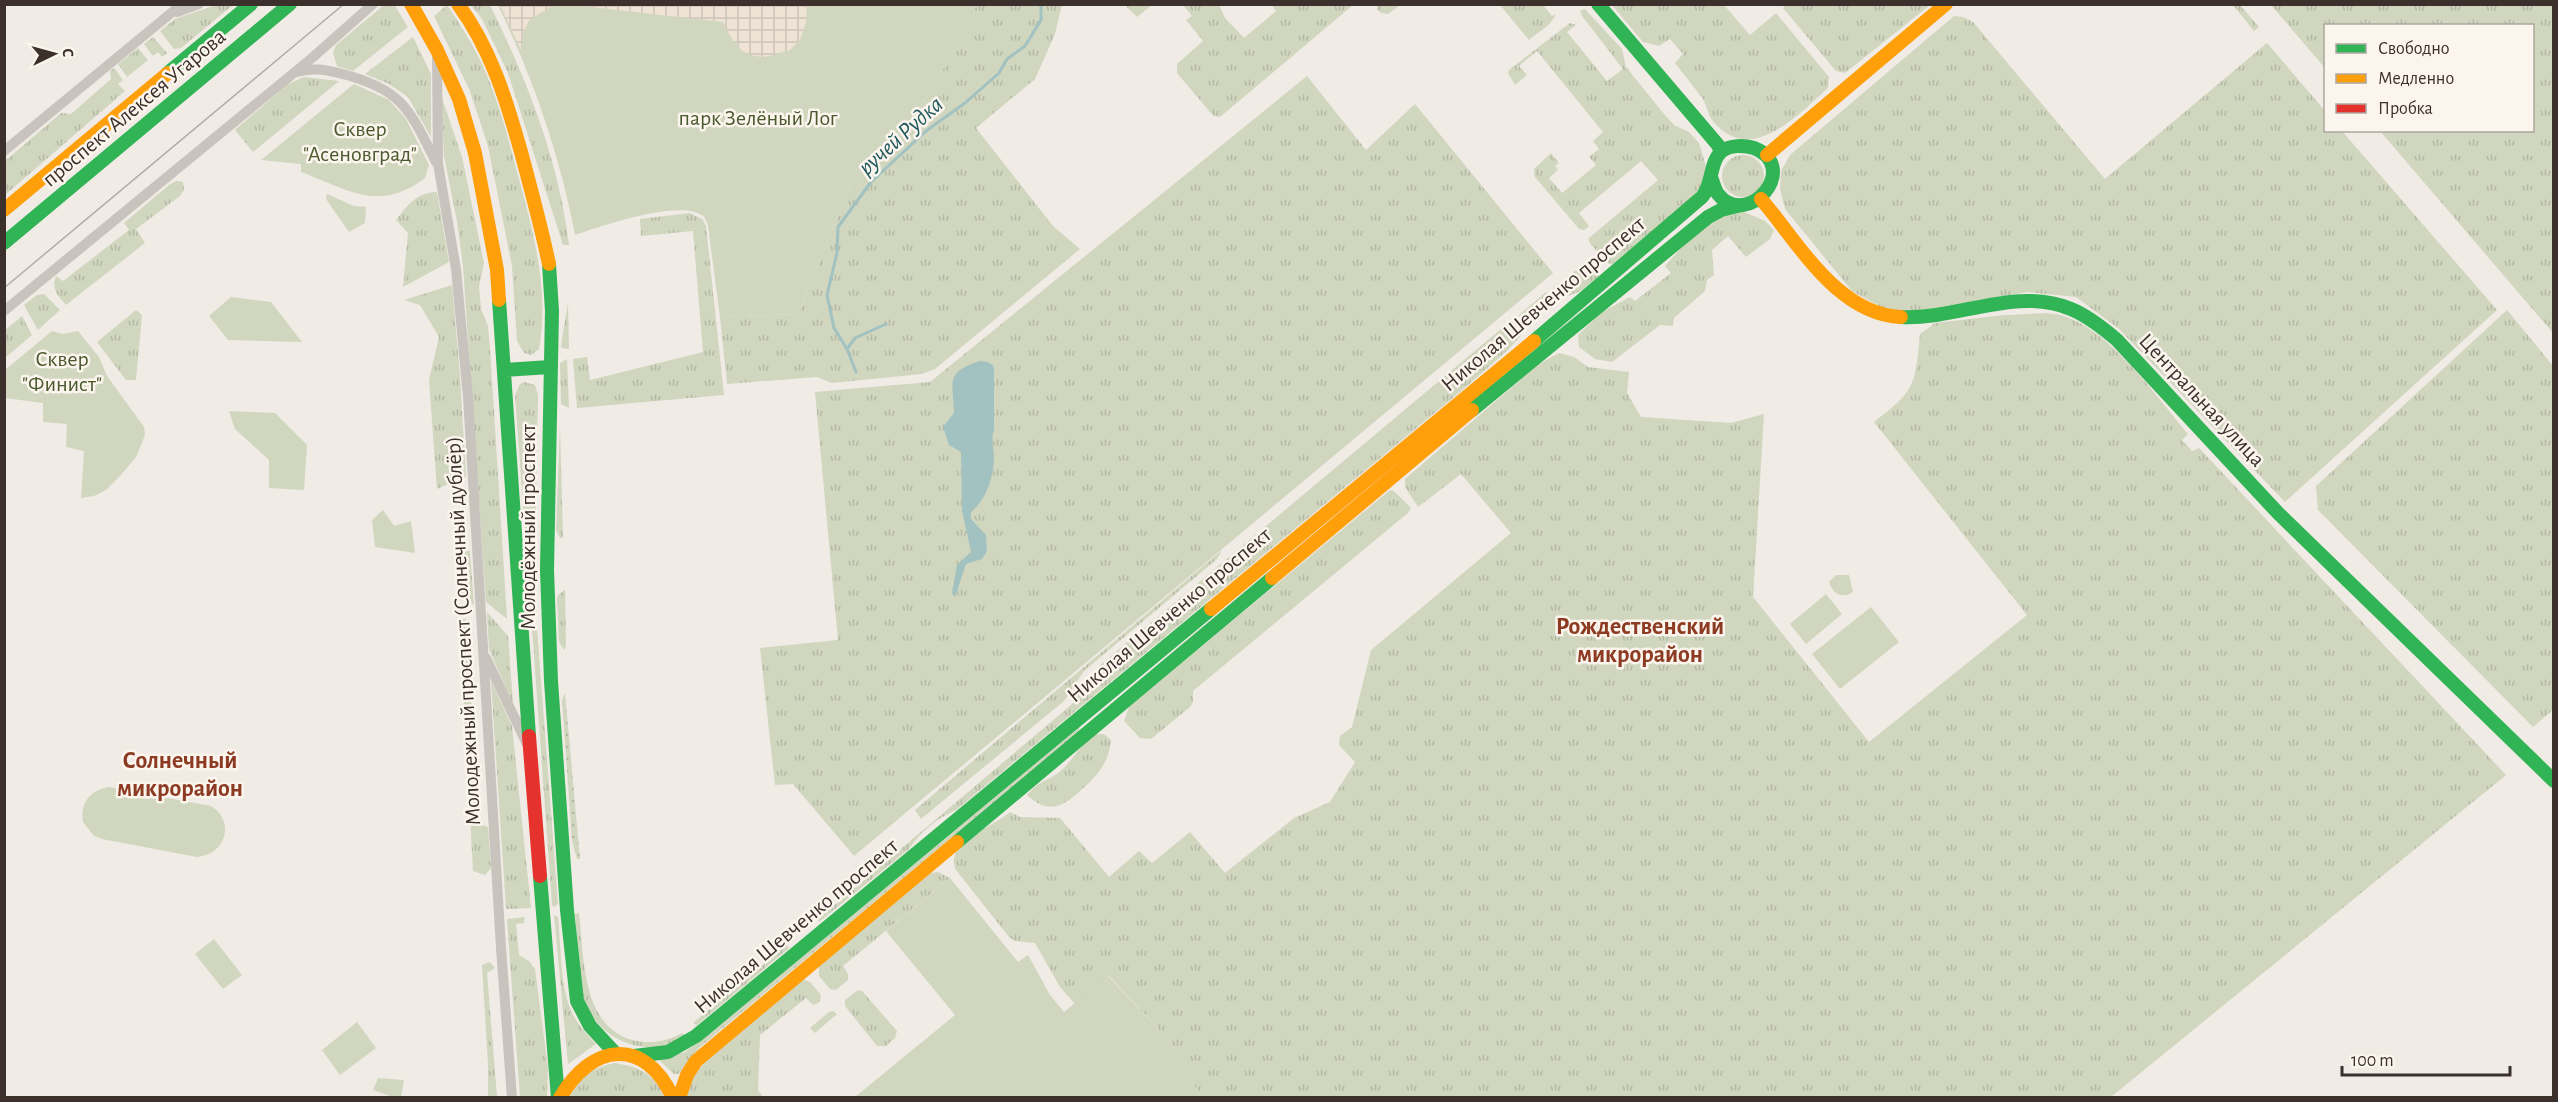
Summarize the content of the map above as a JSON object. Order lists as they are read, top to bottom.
{
  "streets": {
    "main road": [
      "проспект Алексея Угарова",
      "Николая Шевченко проспект",
      "Центральная улица",
      "Молодёжный проспект"
    ],
    "street": ["Молодежный проспект (Солнечный дублёр)"]
  },
  "crossings": [
    ["Николая Шевченко проспект", "Центральная улица"],
    ["Николая Шевченко проспект", "Молодёжный проспект"],
    ["Молодёжный проспект", "Молодежный проспект (Солнечный дублёр)"]
  ],
  "districts": ["Рождественский микрорайон", "Солнечный микрорайон"],
  "water": ["ручей Рудка"],
  "parks": ["парк Зелёный Лог", "Сквер \"Асеновград\"", "Сквер \"Финист\""],
  "legend": ["Свободно", "Медленно", "Пробка"],
  "scale_bar": "100 m",
  "north": "right"
}
